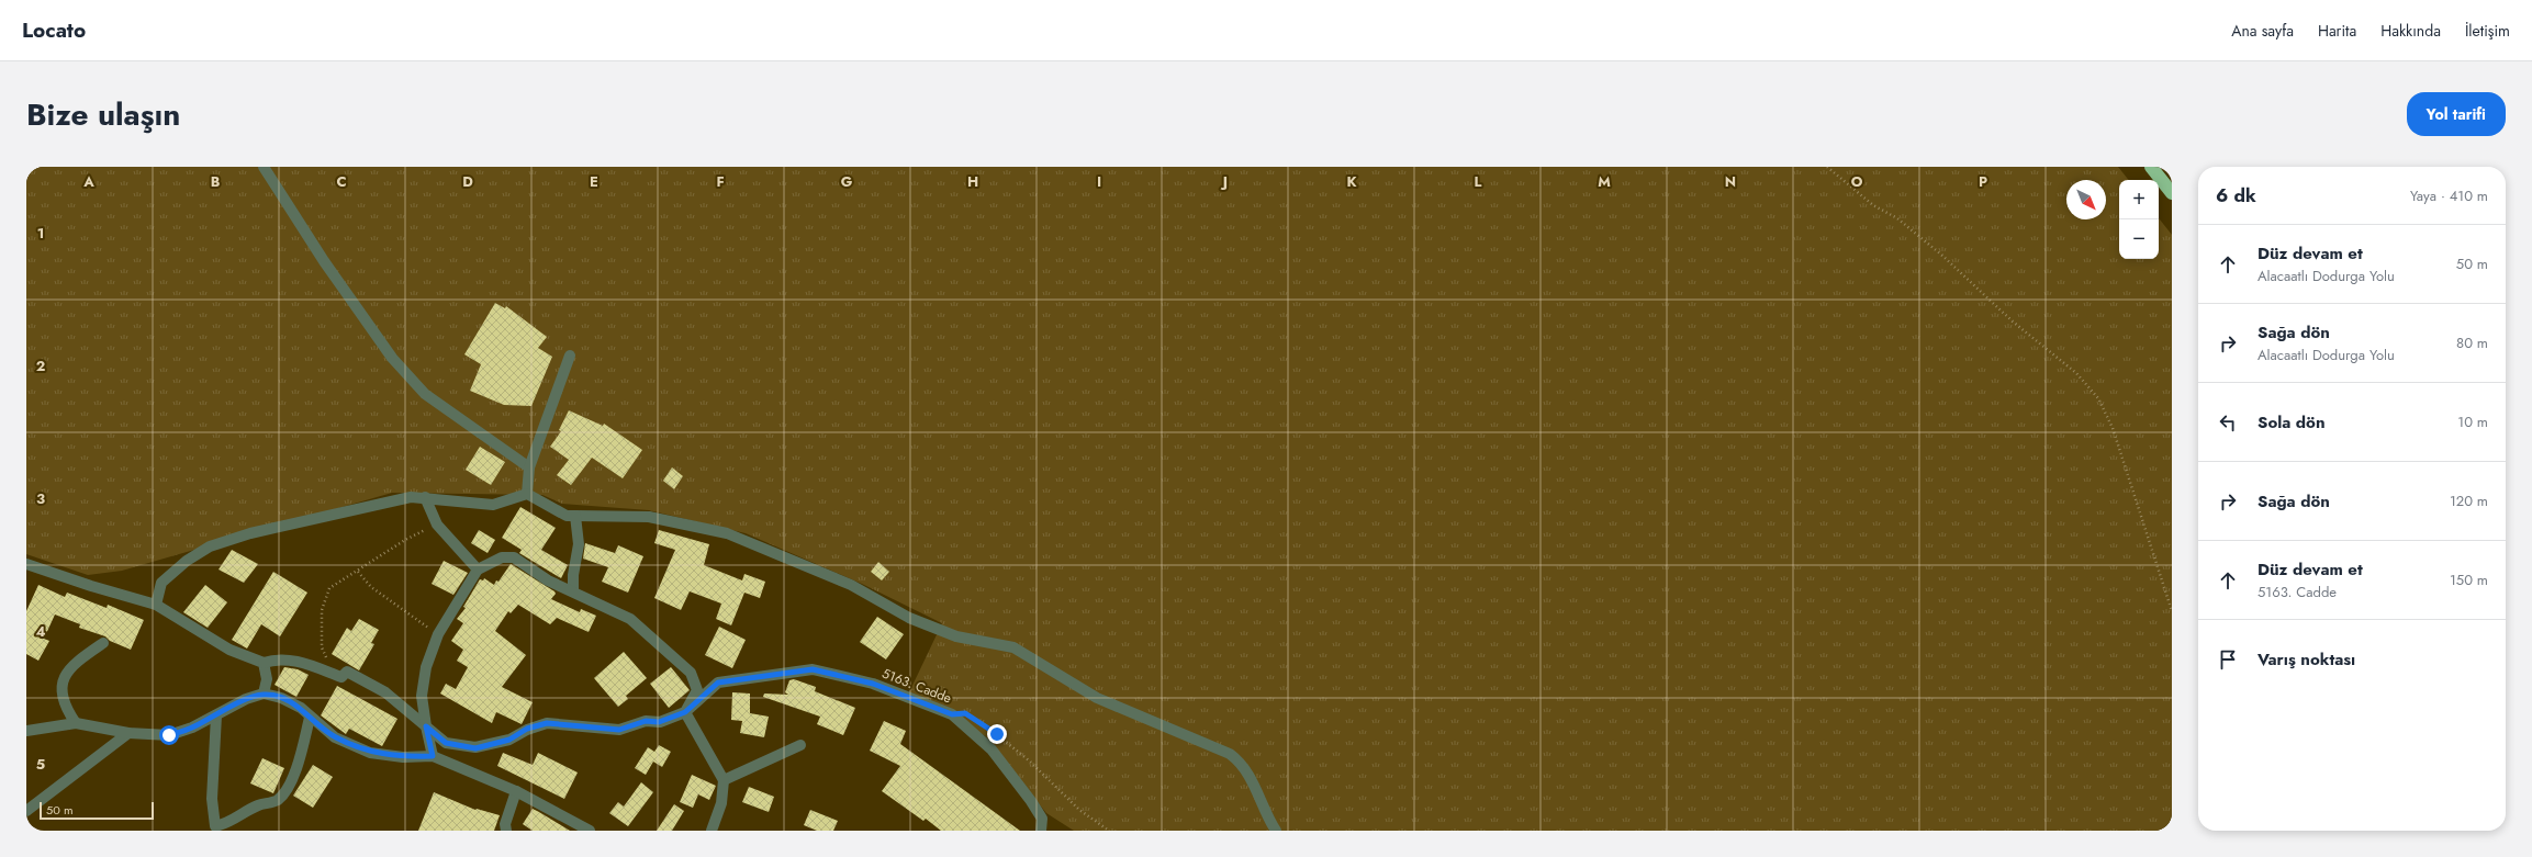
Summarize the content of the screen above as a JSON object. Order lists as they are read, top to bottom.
{
  "streets": {
    "street": ["5163. Cadde"]
  },
  "scale_bar": "50 m",
  "north": "bottom right",
  "page": {
    "header": "Locato",
    "nav": [
      "Ana sayfa",
      "Harita",
      "Hakkında",
      "İletişim"
    ],
    "title": "Bize ulaşın",
    "buttons": "Yol tarifi",
    "heading": ["6 dk", "Yaya · 410 m"],
    "map_buttons": ["+", "−"],
    "list": [
      ["Düz devam et", "Alacaatlı Dodurga Yolu", "50 m"],
      ["Sağa dön", "Alacaatlı Dodurga Yolu", "80 m"],
      ["Sola dön", "10 m"],
      ["Sağa dön", "120 m"],
      ["Düz devam et", "5163. Cadde", "150 m"],
      "Varış noktası"
    ],
    "scale": "50 m"
  },
  "grid": {
    "columns": [
      "A",
      "B",
      "C",
      "D",
      "E",
      "F",
      "G",
      "H",
      "I",
      "J",
      "K",
      "L",
      "M",
      "N",
      "O",
      "P"
    ],
    "rows": [
      "1",
      "2",
      "3",
      "4",
      "5"
    ]
  }
}
